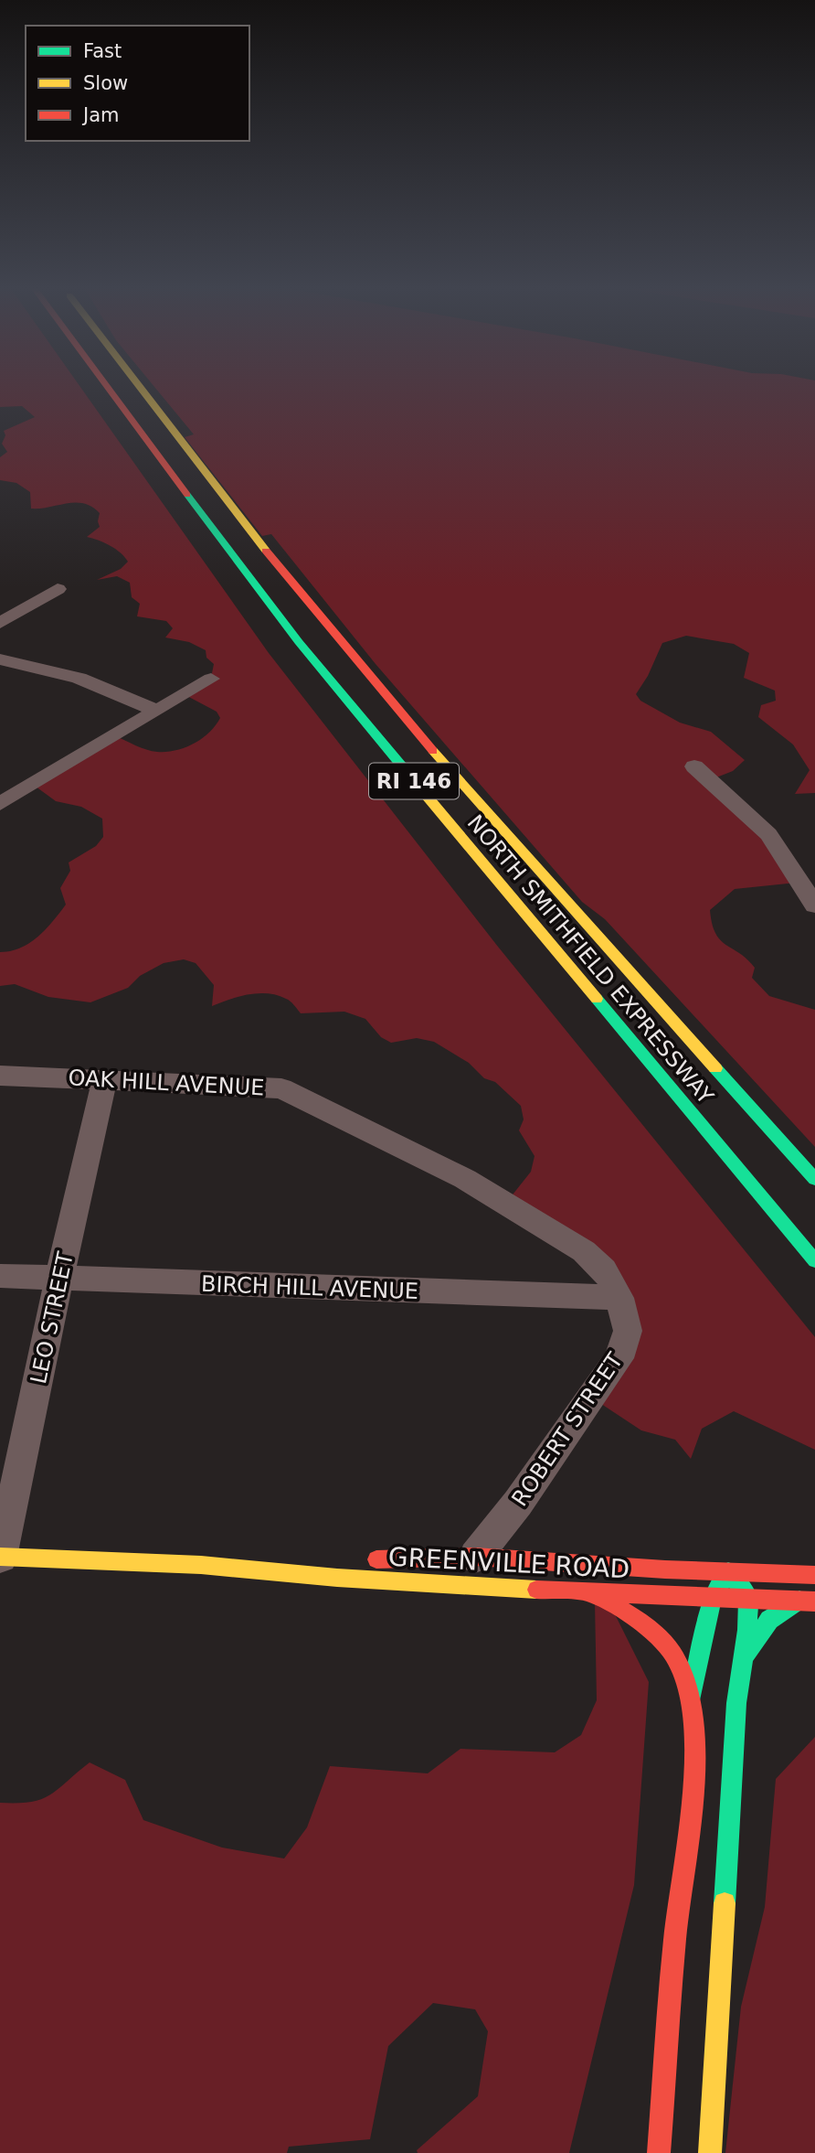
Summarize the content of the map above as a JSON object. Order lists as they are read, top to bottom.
{
  "streets": {
    "main road": ["RI 146", "NORTH SMITHFIELD EXPRESSWAY", "GREENVILLE ROAD"],
    "street": [
      "OAK HILL AVENUE",
      "BIRCH HILL AVENUE",
      "LEO STREET",
      "ROBERT STREET"
    ]
  },
  "crossings": [
    ["OAK HILL AVENUE", "LEO STREET"],
    ["OAK HILL AVENUE", "ROBERT STREET"],
    ["BIRCH HILL AVENUE", "LEO STREET"],
    ["BIRCH HILL AVENUE", "ROBERT STREET"],
    ["LEO STREET", "GREENVILLE ROAD"],
    ["ROBERT STREET", "GREENVILLE ROAD"]
  ],
  "legend": ["Fast", "Slow", "Jam"]
}
